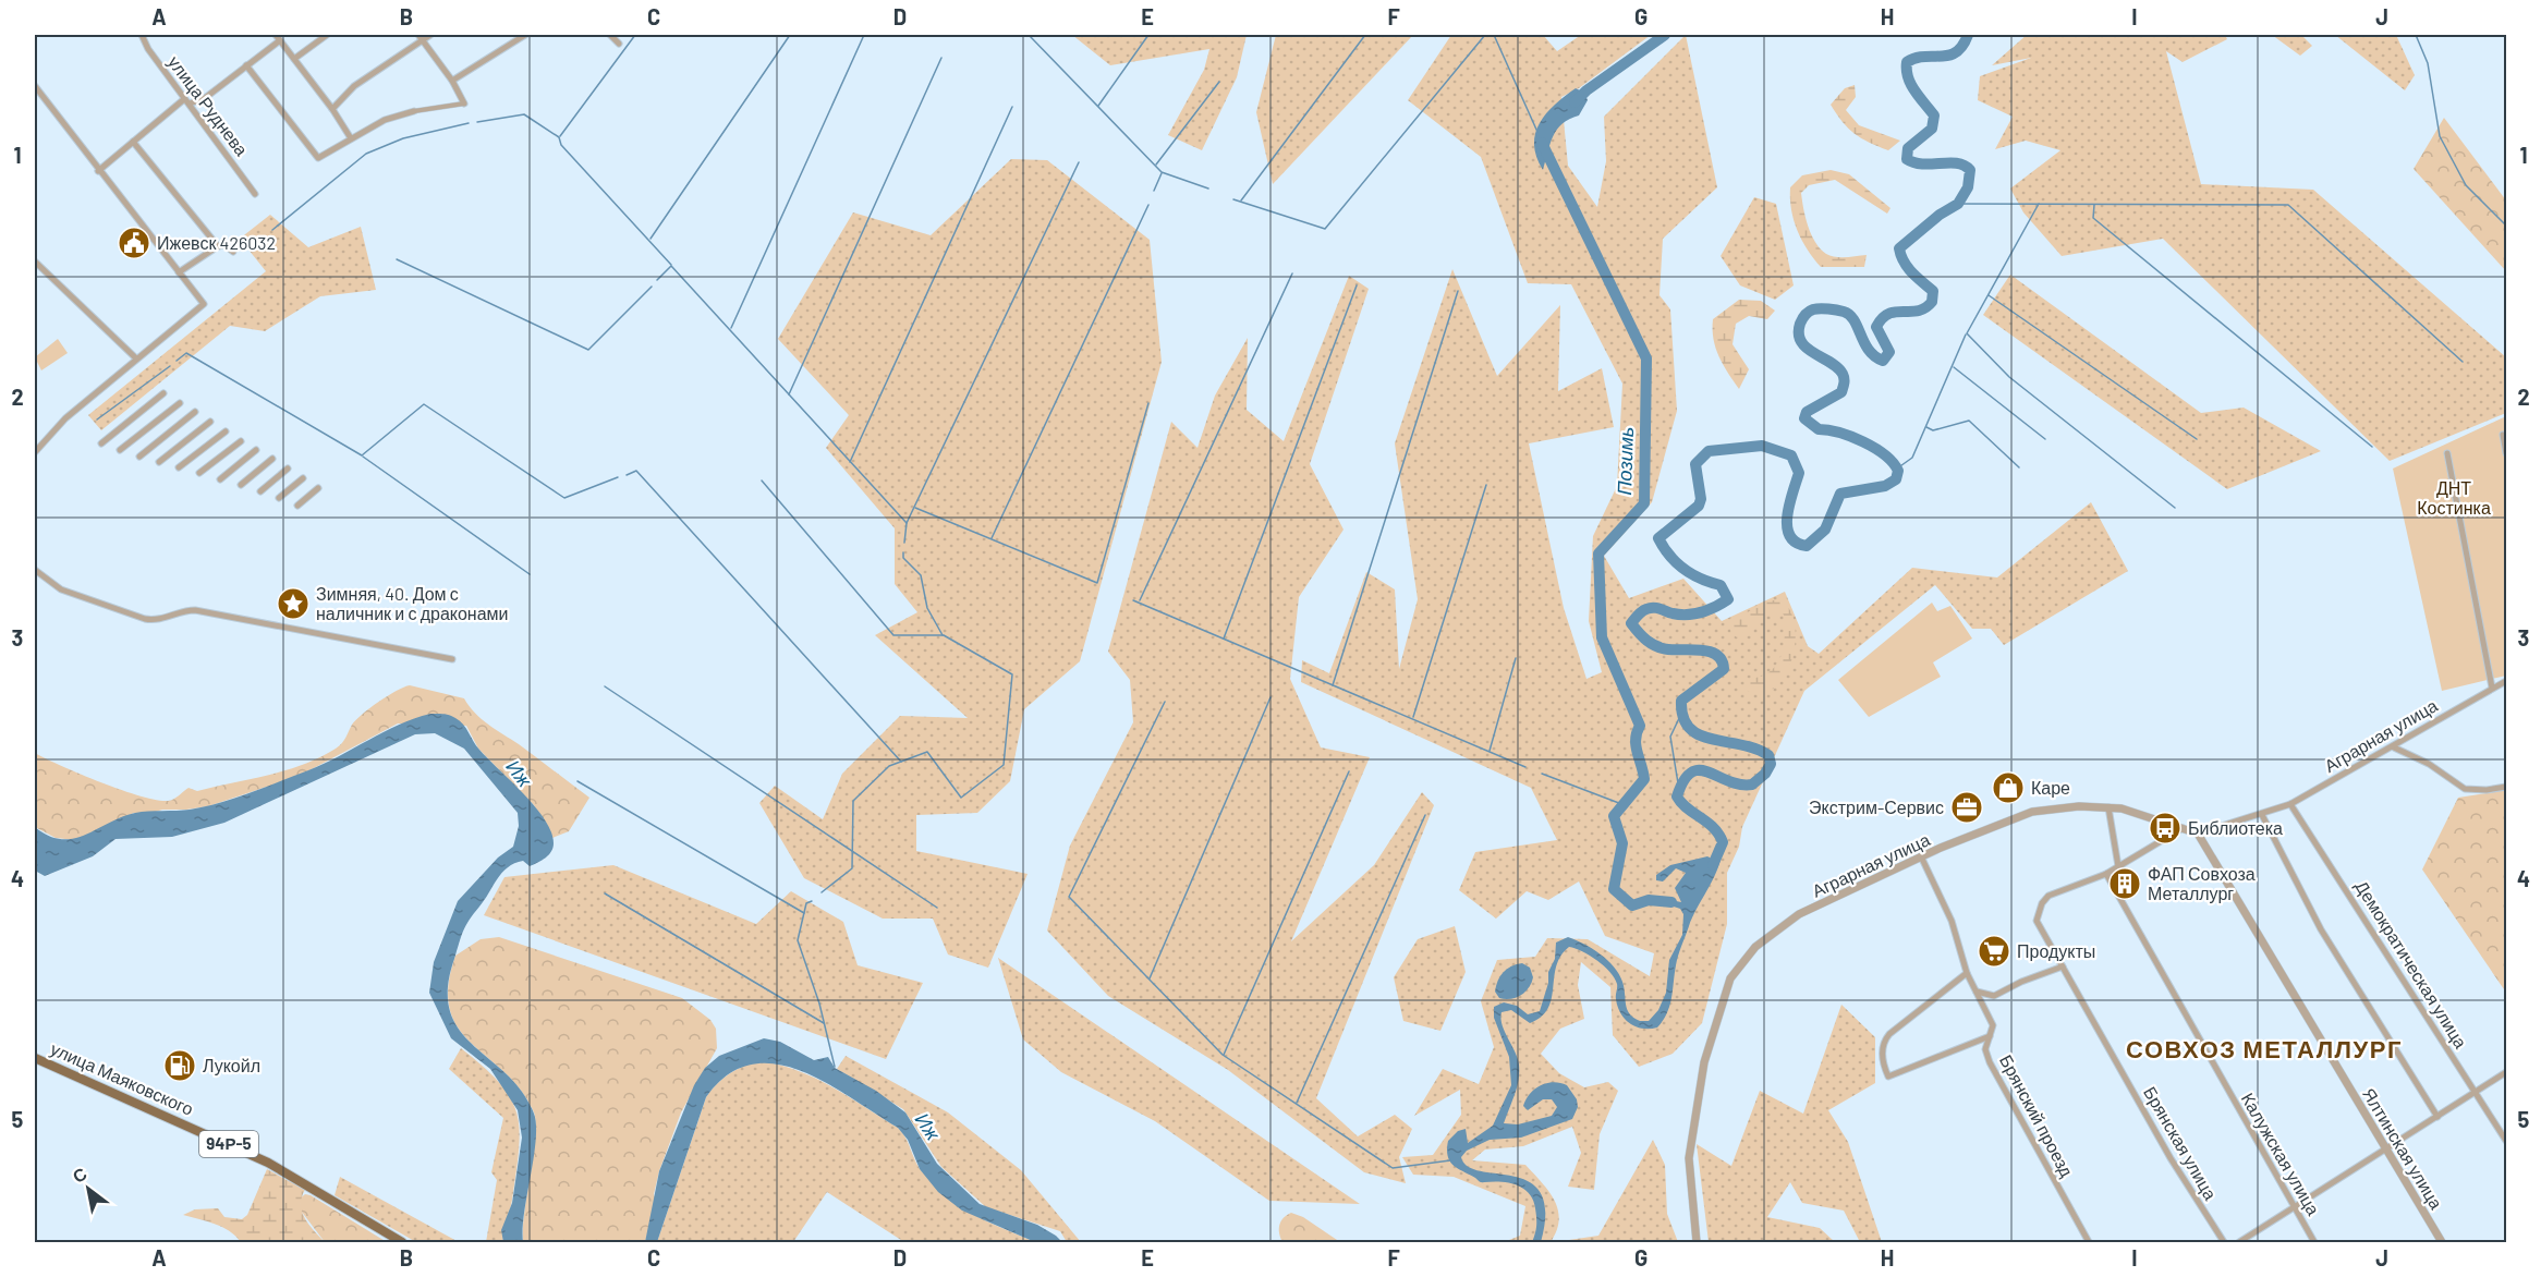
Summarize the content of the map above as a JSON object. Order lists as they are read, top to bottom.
{
  "streets": {
    "main road": ["улица Маяковского", "94Р-5"],
    "street": [
      "улица Руднева",
      "Аграрная улица",
      "Демократическая улица",
      "Брянский проезд",
      "Брянская улица",
      "Ялтинская улица",
      "Калужская улица"
    ]
  },
  "crossings": [
    ["Аграрная улица", "Демократическая улица"],
    ["Аграрная улица", "Брянский проезд"],
    ["Аграрная улица", "Ялтинская улица"],
    ["Брянская улица", "Калужская улица"]
  ],
  "districts": ["СОВХОЗ МЕТАЛЛУРГ"],
  "water": ["Позимь", "Иж"],
  "parks": ["ДНТ Костинка"],
  "places": {
    "public building": ["Ижевск 426032"],
    "place": ["Зимняя, 40. Дом с наличник и с драконами"],
    "shop": ["Каре"],
    "office": ["Экстрим-Сервис"],
    "bus stop": ["Библиотека"],
    "building": ["ФАП Совхоза Металлург"],
    "supermarket": ["Продукты"],
    "fuel station": ["Лукойл"]
  },
  "north": "top left",
  "grid": {
    "columns": [
      "A",
      "B",
      "C",
      "D",
      "E",
      "F",
      "G",
      "H",
      "I",
      "J"
    ],
    "rows": [
      "1",
      "2",
      "3",
      "4",
      "5"
    ]
  }
}
